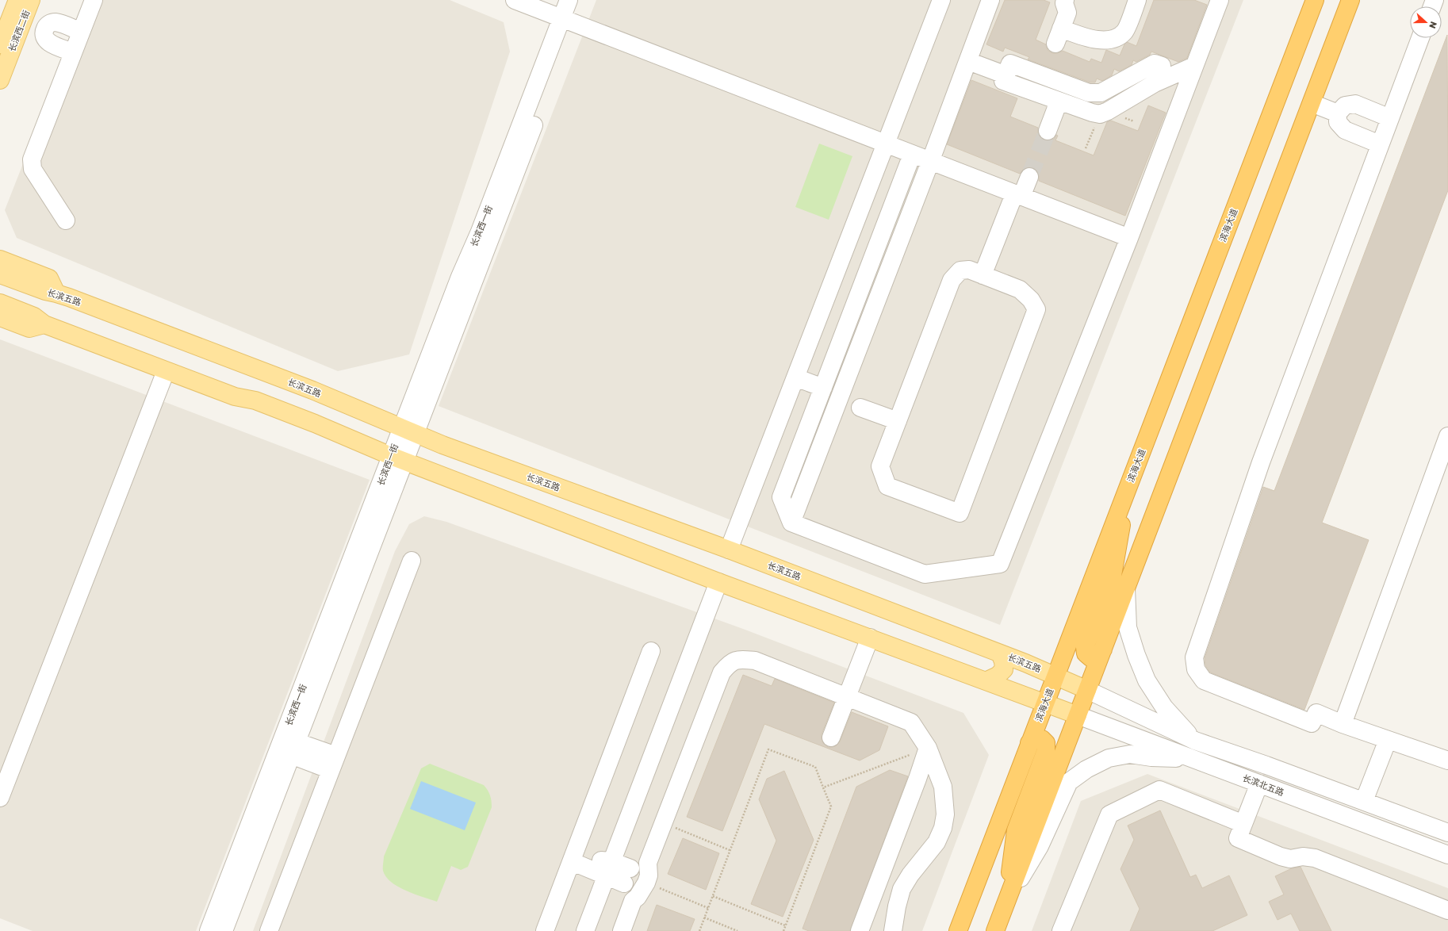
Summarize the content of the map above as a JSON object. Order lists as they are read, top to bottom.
{
  "streets": {
    "highway": ["滨海大道"],
    "main road": ["长滨西二街", "长滨五路"],
    "street": ["长滨西一街", "长滨北五路"]
  },
  "crossings": [
    ["滨海大道", "长滨五路"],
    ["长滨西一街", "长滨五路"]
  ],
  "north": "right"
}
